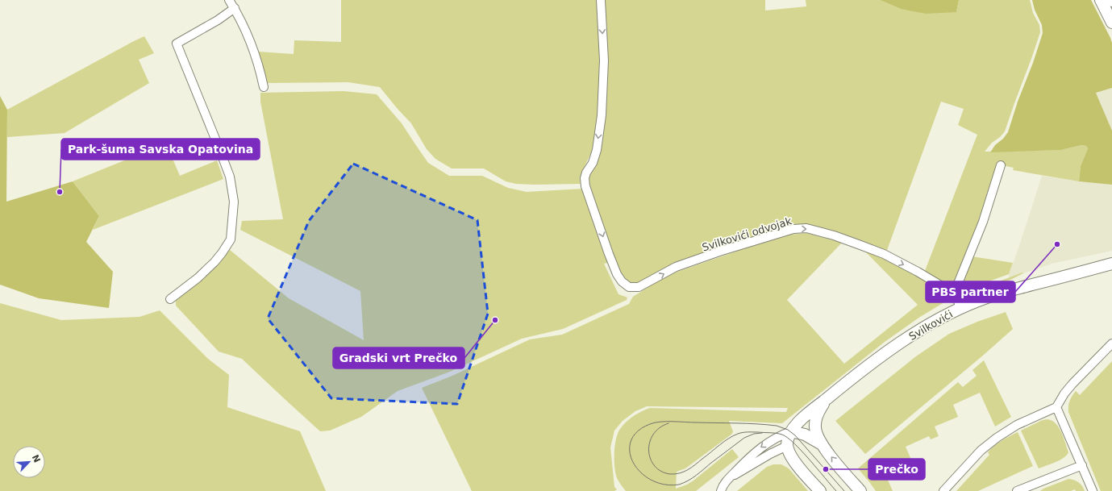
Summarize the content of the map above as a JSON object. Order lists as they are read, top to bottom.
{
  "streets": {
    "street": ["Svilkovići odvojak", "Svilkovići"]
  },
  "places": [
    "Park-šuma Savska Opatovina",
    "PBS partner",
    "Gradski vrt Prečko",
    "Prečko"
  ],
  "north": "top right"
}
